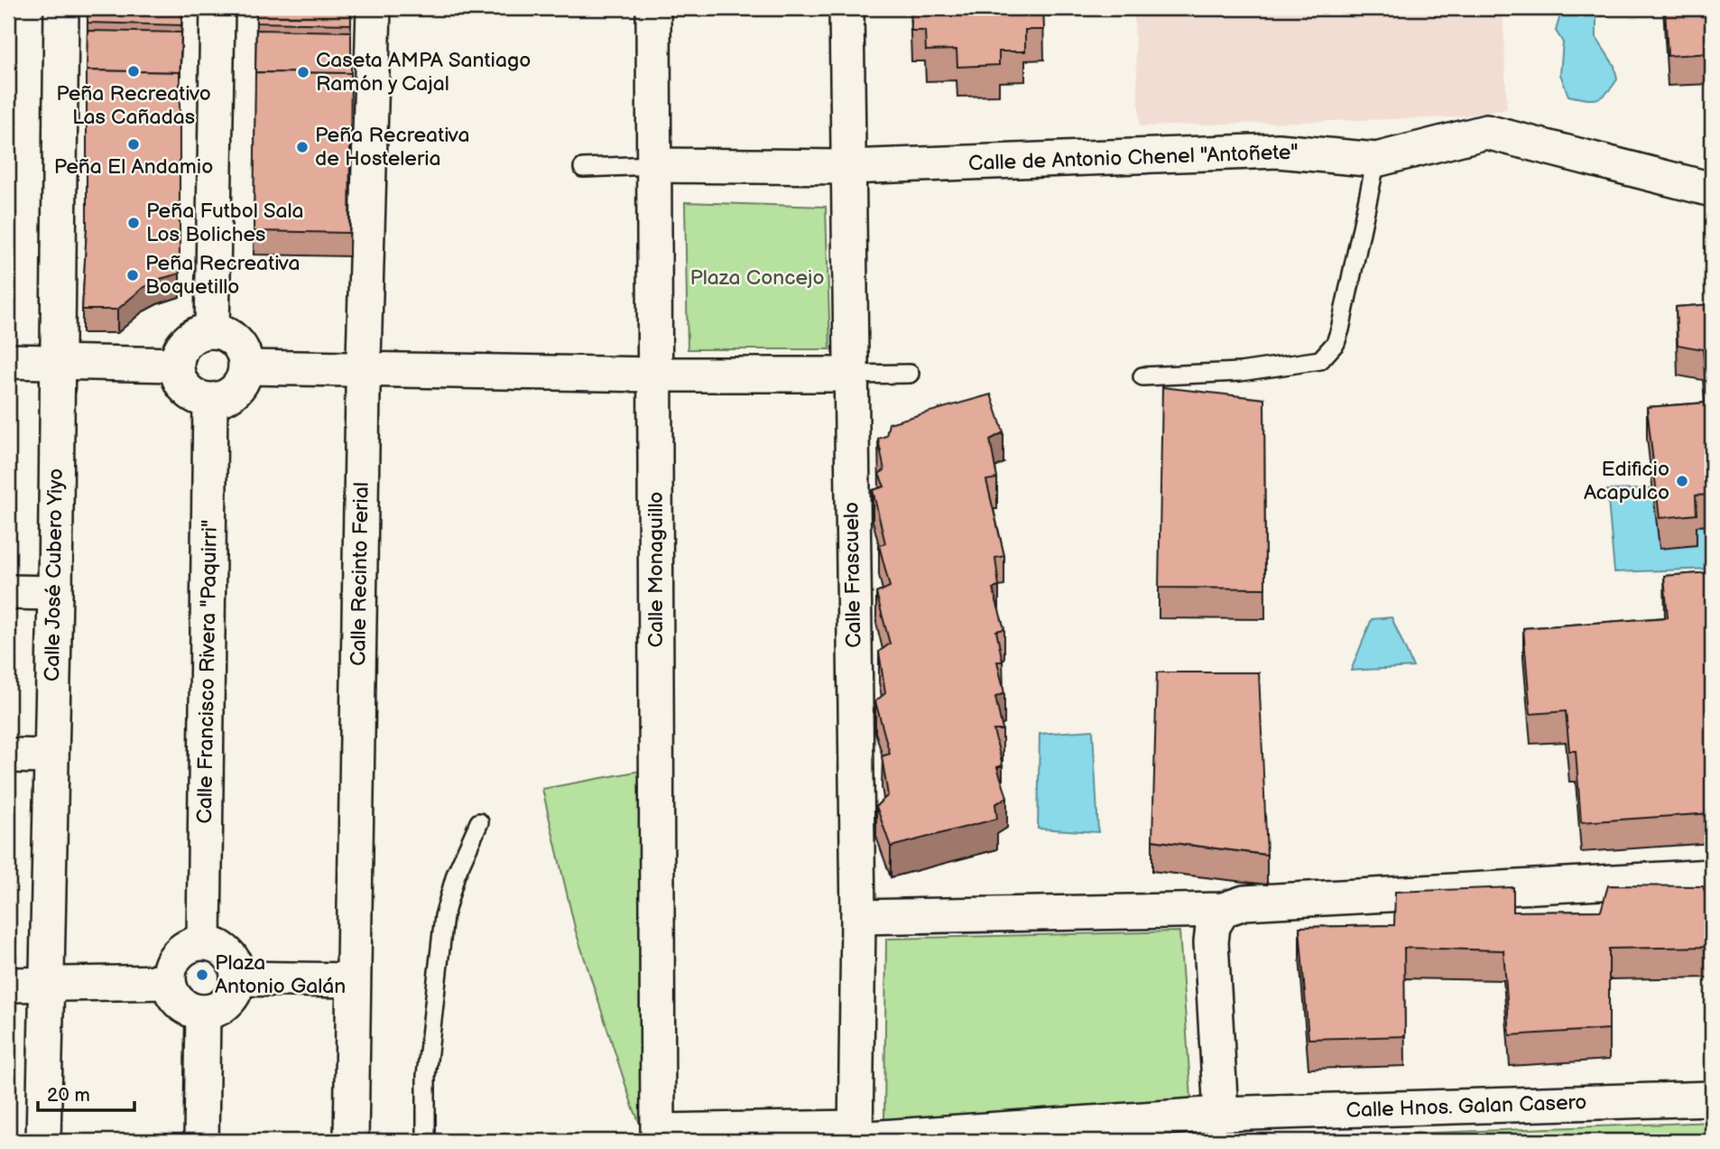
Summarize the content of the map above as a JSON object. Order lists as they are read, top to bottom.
{
  "streets": {
    "street": [
      "Calle de Antonio Chenel \"Antoñete\"",
      "Calle Monaguillo",
      "Calle Recinto Ferial",
      "Calle José Cubero Yiyo",
      "Calle Frascuelo",
      "Calle Francisco Rivera \"Paquirri\"",
      "Calle Hnos. Galan Casero"
    ]
  },
  "crossings": [
    ["Calle de Antonio Chenel \"Antoñete\"", "Calle Monaguillo"],
    ["Calle de Antonio Chenel \"Antoñete\"", "Calle Frascuelo"],
    ["Calle Monaguillo", "Calle Hnos. Galan Casero"],
    ["Calle Frascuelo", "Calle Hnos. Galan Casero"]
  ],
  "parks": ["Plaza Concejo"],
  "places": [
    "Peña Recreativo Las Cañadas",
    "Caseta AMPA Santiago Ramón y Cajal",
    "Peña El Andamio",
    "Peña Recreativa de Hosteleria",
    "Peña Futbol Sala Los Boliches",
    "Peña Recreativa Boquetillo",
    "Edificio Acapulco",
    "Plaza Antonio Galán"
  ],
  "scale_bar": "20 m"
}
